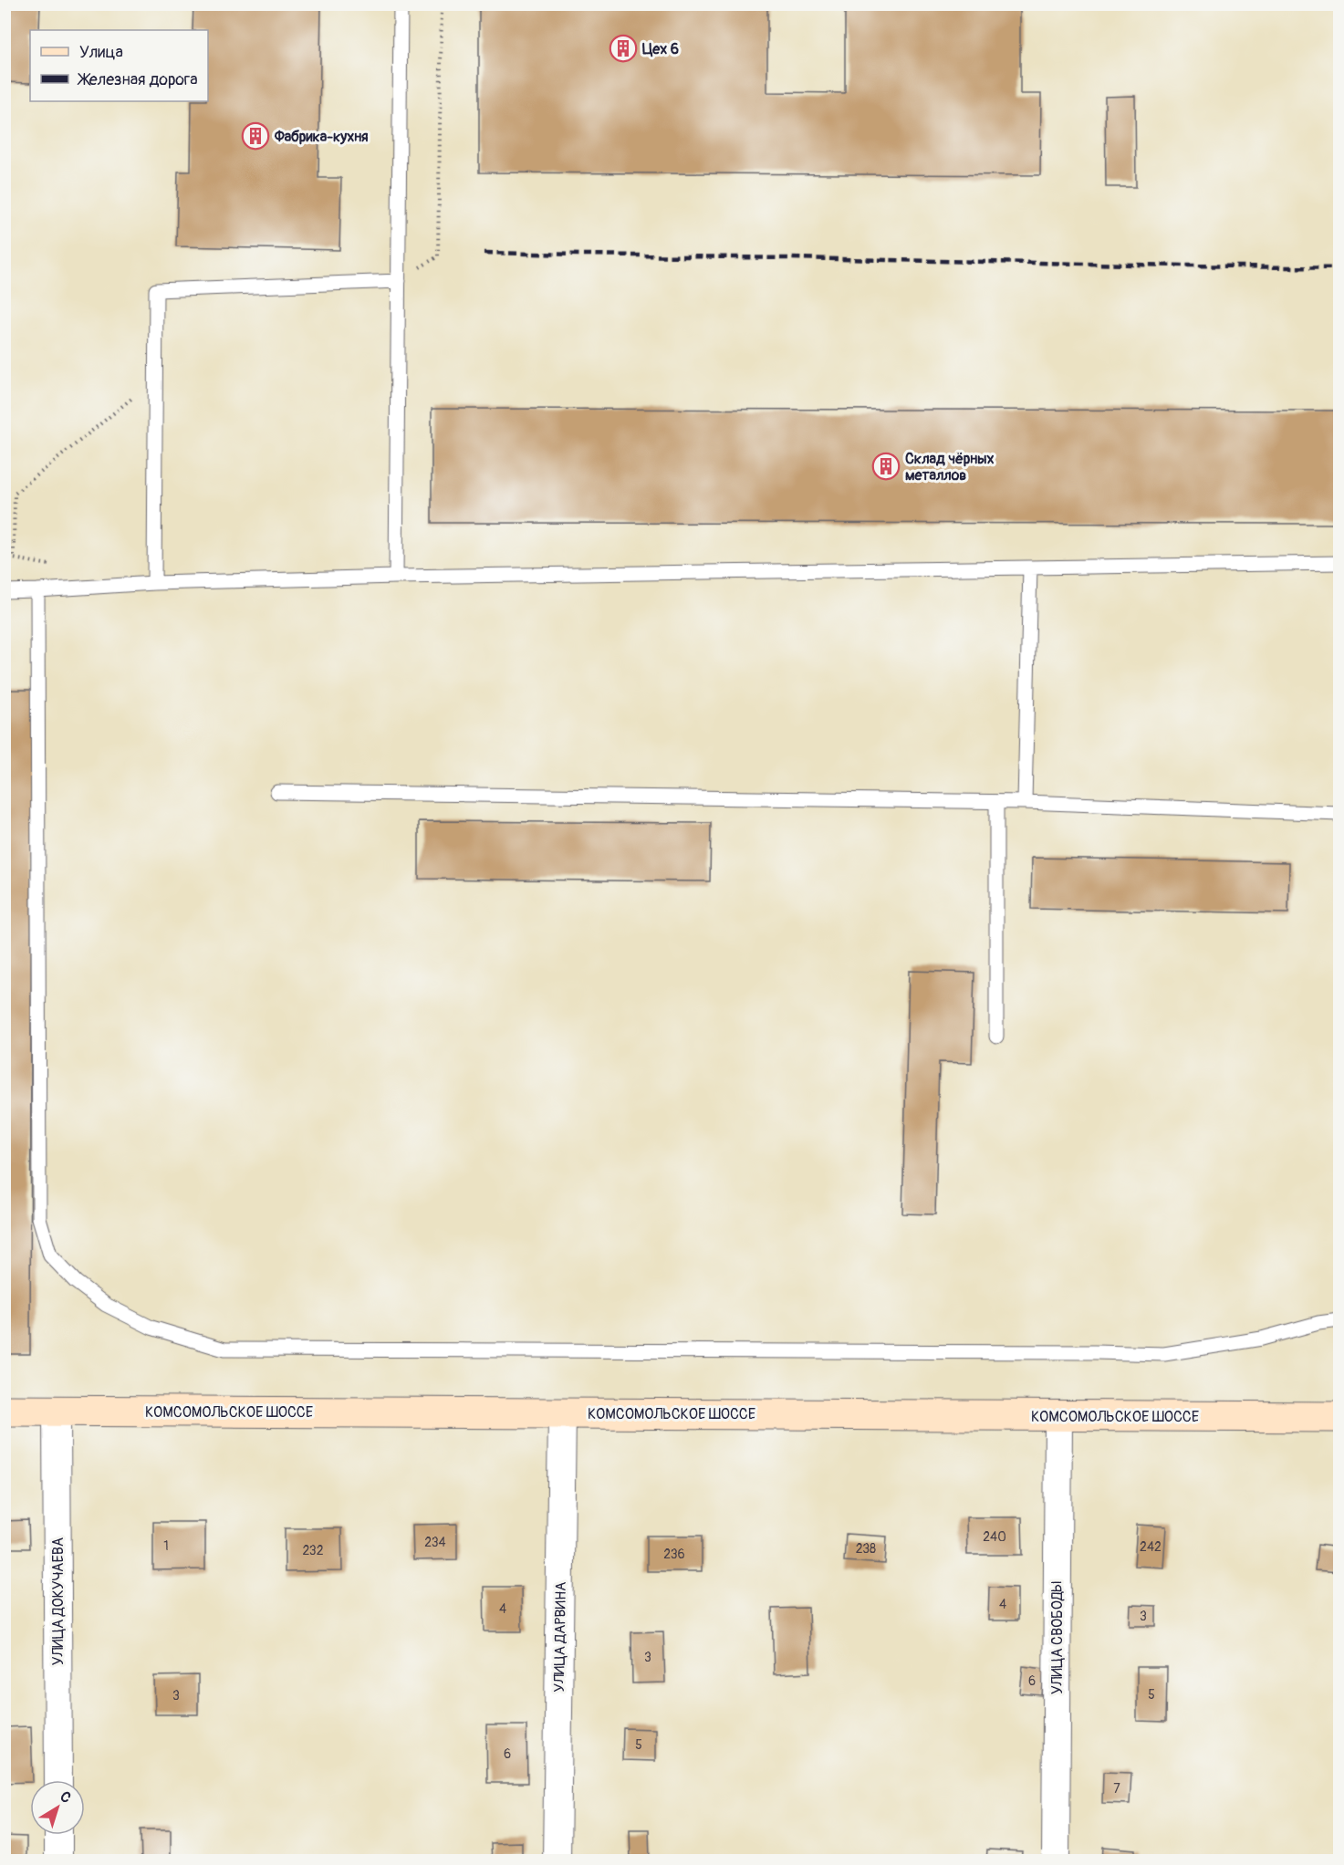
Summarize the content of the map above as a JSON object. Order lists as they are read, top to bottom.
{
  "streets": {
    "main road": ["КОМСОМОЛЬСКОЕ ШОССЕ"],
    "street": ["УЛИЦА ДОКУЧАЕВА", "УЛИЦА ДАРВИНА", "УЛИЦА СВОБОДЫ"]
  },
  "crossings": [
    ["КОМСОМОЛЬСКОЕ ШОССЕ", "УЛИЦА ДОКУЧАЕВА"],
    ["КОМСОМОЛЬСКОЕ ШОССЕ", "УЛИЦА ДАРВИНА"],
    ["КОМСОМОЛЬСКОЕ ШОССЕ", "УЛИЦА СВОБОДЫ"]
  ],
  "places": {
    "building": ["Цех 6", "Фабрика-кухня", "Склад чёрных металлов"]
  },
  "house_numbers": [
    "240",
    "234",
    "1",
    "242",
    "238",
    "232",
    "236",
    "4",
    "4",
    "3",
    "3",
    "6",
    "5",
    "3",
    "5",
    "6",
    "7"
  ],
  "legend": ["Улица", "Железная дорога"],
  "north": "top right"
}
